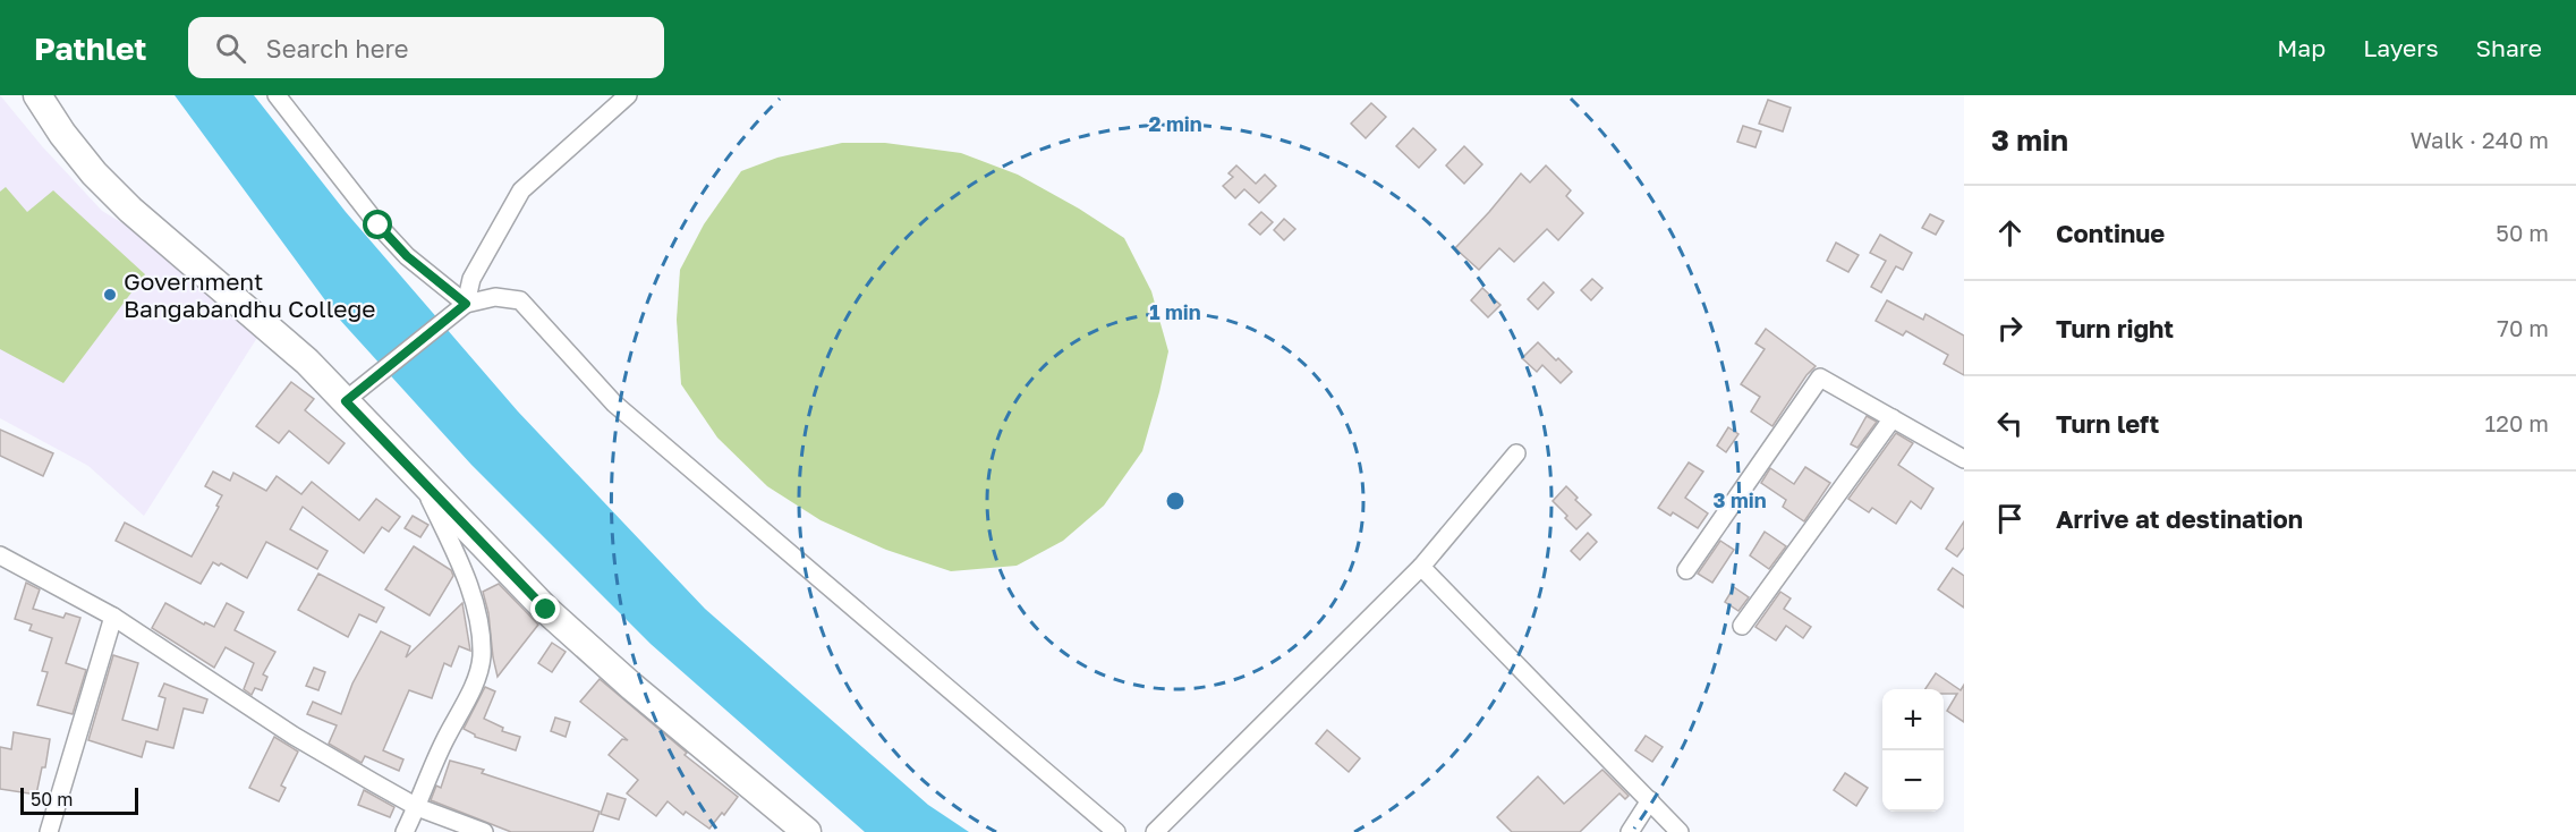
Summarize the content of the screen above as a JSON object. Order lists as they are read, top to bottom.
{
  "places": ["Government Bangabandhu College"],
  "scale_bar": "50 m",
  "page": {
    "header": "Pathlet",
    "search": "Search here",
    "nav": ["Map", "Layers", "Share"],
    "heading": ["3 min", "Walk · 240 m"],
    "list": [
      ["Continue", "50 m"],
      ["Turn right", "70 m"],
      ["Turn left", "120 m"],
      "Arrive at destination"
    ],
    "map_buttons": ["+", "−"],
    "scale": "50 m"
  },
  "rings": ["2 min", "1 min", "3 min"]
}
